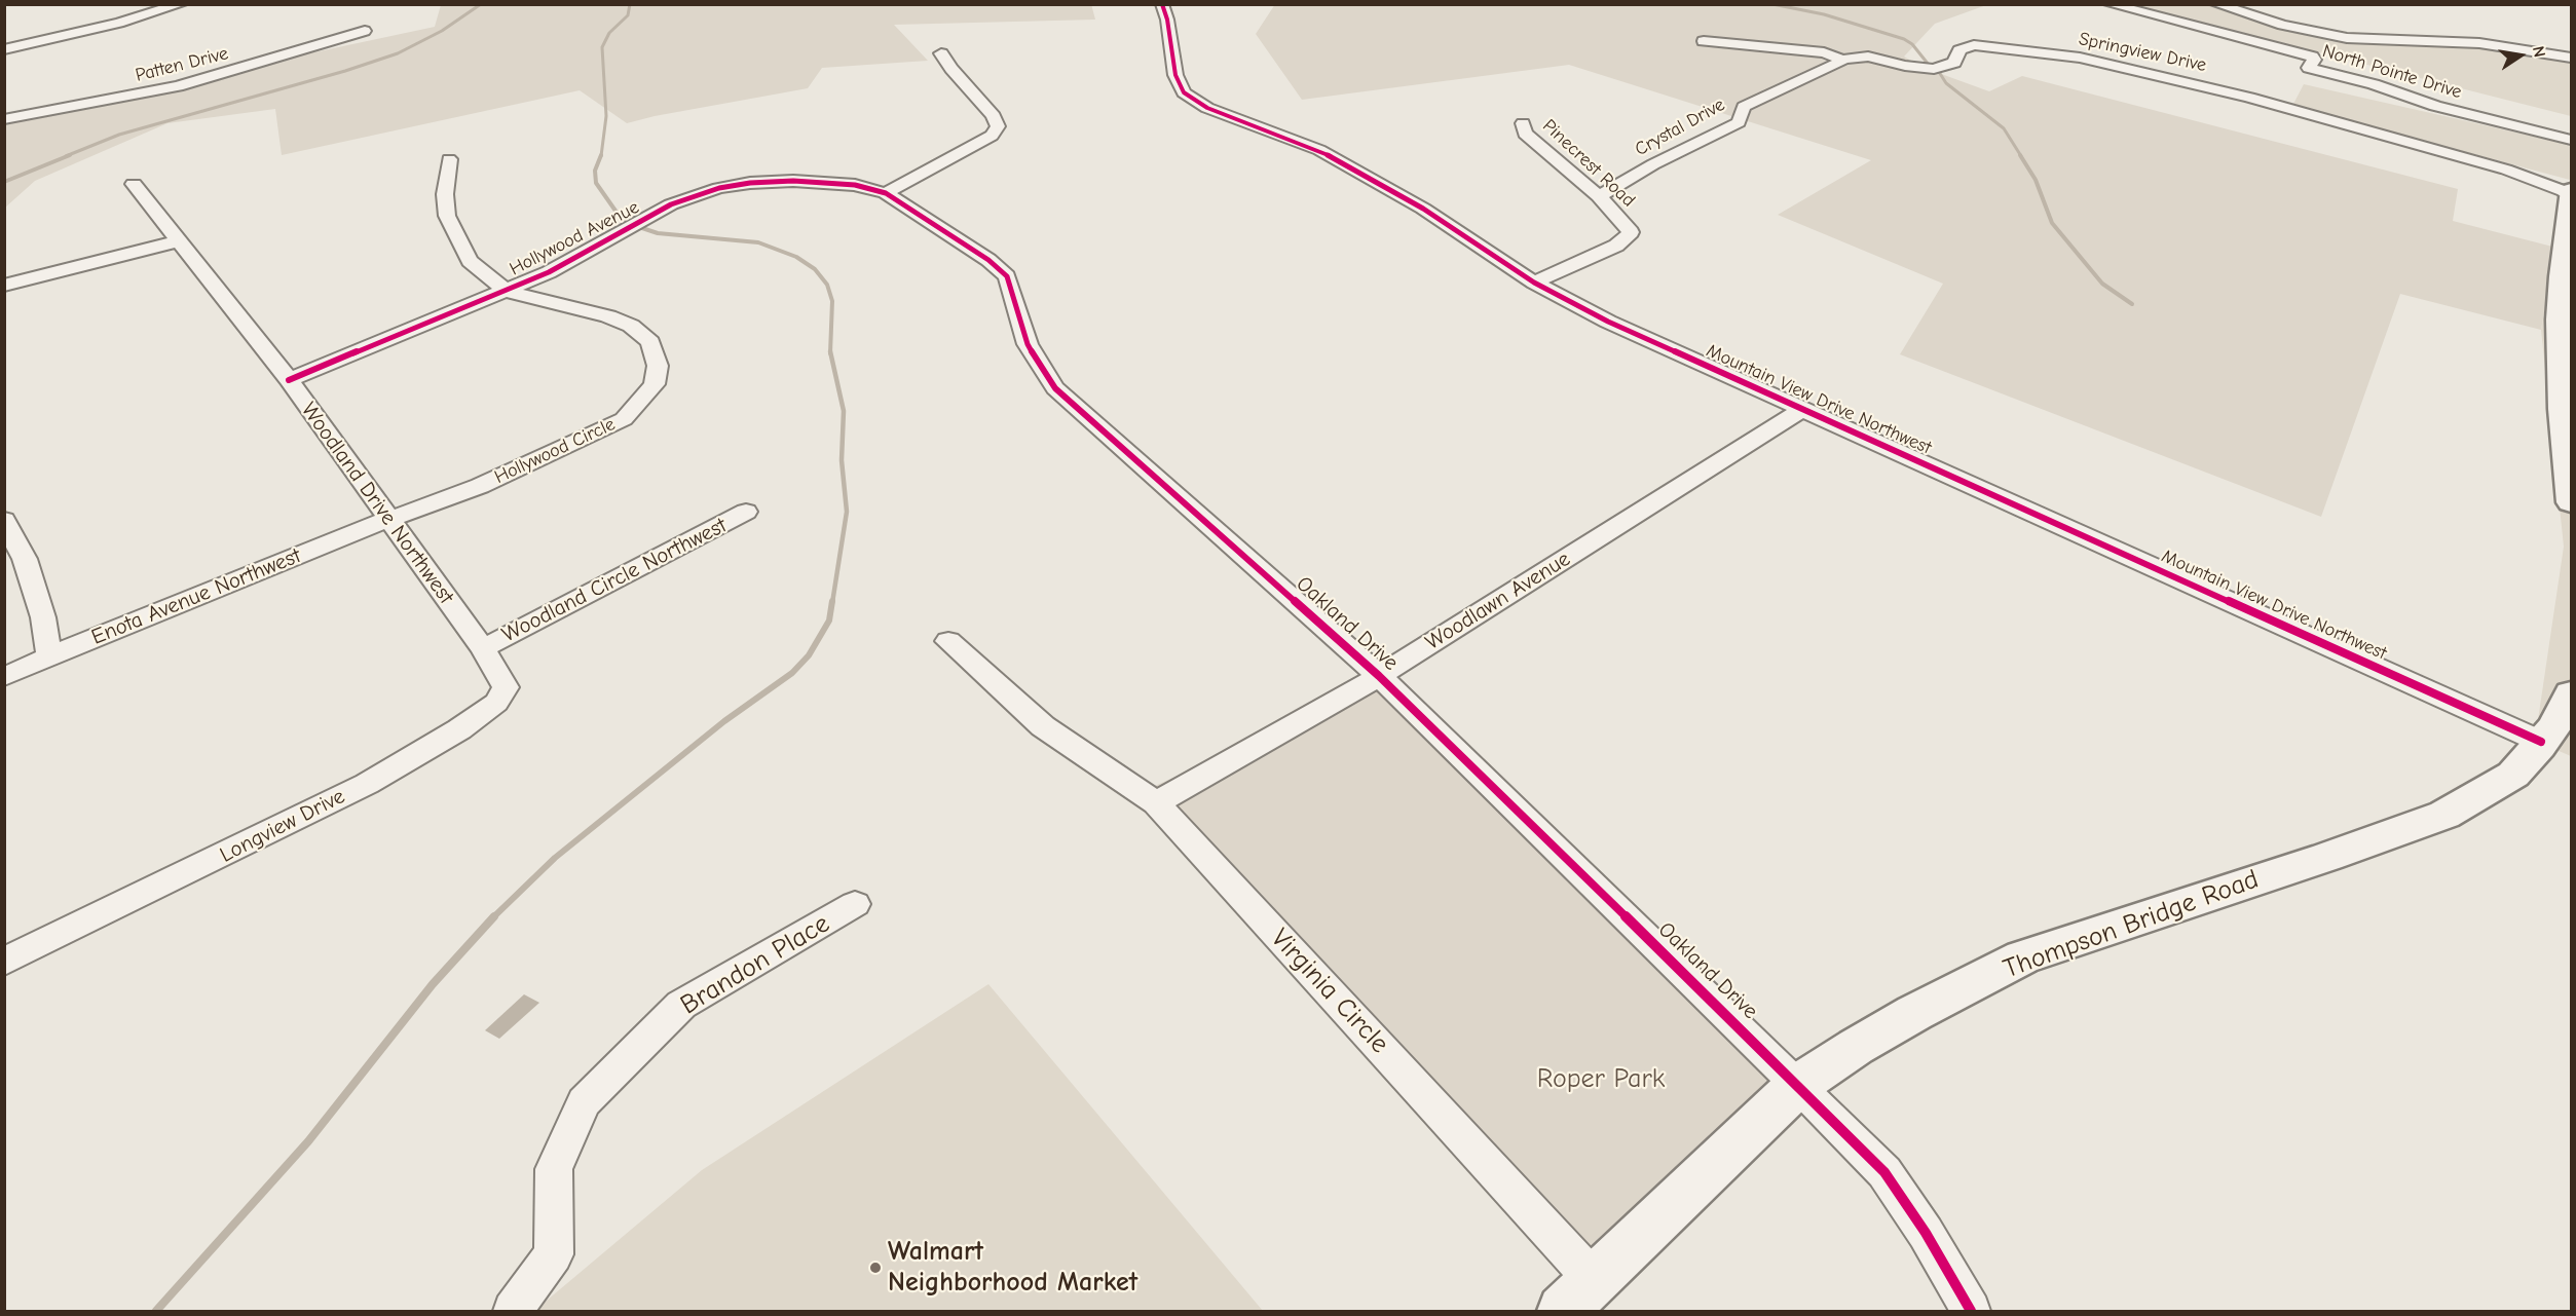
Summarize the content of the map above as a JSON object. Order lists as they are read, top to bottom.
{
  "streets": {
    "highway": ["Thompson Bridge Road"],
    "street": [
      "Springview Drive",
      "Patten Drive",
      "North Pointe Drive",
      "Crystal Drive",
      "Pinecrest Road",
      "Hollywood Avenue",
      "Mountain View Drive Northwest",
      "Hollywood Circle",
      "Woodland Drive Northwest",
      "Woodland Circle Northwest",
      "Enota Avenue Northwest",
      "Woodlawn Avenue",
      "Oakland Drive",
      "Longview Drive",
      "Brandon Place",
      "Virginia Circle"
    ]
  },
  "crossings": [
    ["Crystal Drive", "Pinecrest Road"],
    ["Pinecrest Road", "Mountain View Drive Northwest"],
    ["Hollywood Avenue", "Hollywood Circle"],
    ["Hollywood Avenue", "Woodland Drive Northwest"],
    ["Hollywood Avenue", "Oakland Drive"],
    ["Mountain View Drive Northwest", "Woodlawn Avenue"],
    ["Mountain View Drive Northwest", "Thompson Bridge Road"],
    ["Hollywood Circle", "Woodland Drive Northwest"],
    ["Hollywood Circle", "Enota Avenue Northwest"],
    ["Woodland Drive Northwest", "Woodland Circle Northwest"],
    ["Woodland Drive Northwest", "Enota Avenue Northwest"],
    ["Woodland Drive Northwest", "Longview Drive"],
    ["Woodland Circle Northwest", "Longview Drive"],
    ["Woodlawn Avenue", "Oakland Drive"],
    ["Woodlawn Avenue", "Virginia Circle"],
    ["Oakland Drive", "Thompson Bridge Road"],
    ["Thompson Bridge Road", "Virginia Circle"]
  ],
  "parks": ["Roper Park"],
  "places": ["Walmart Neighborhood Market"],
  "north": "right"
}
